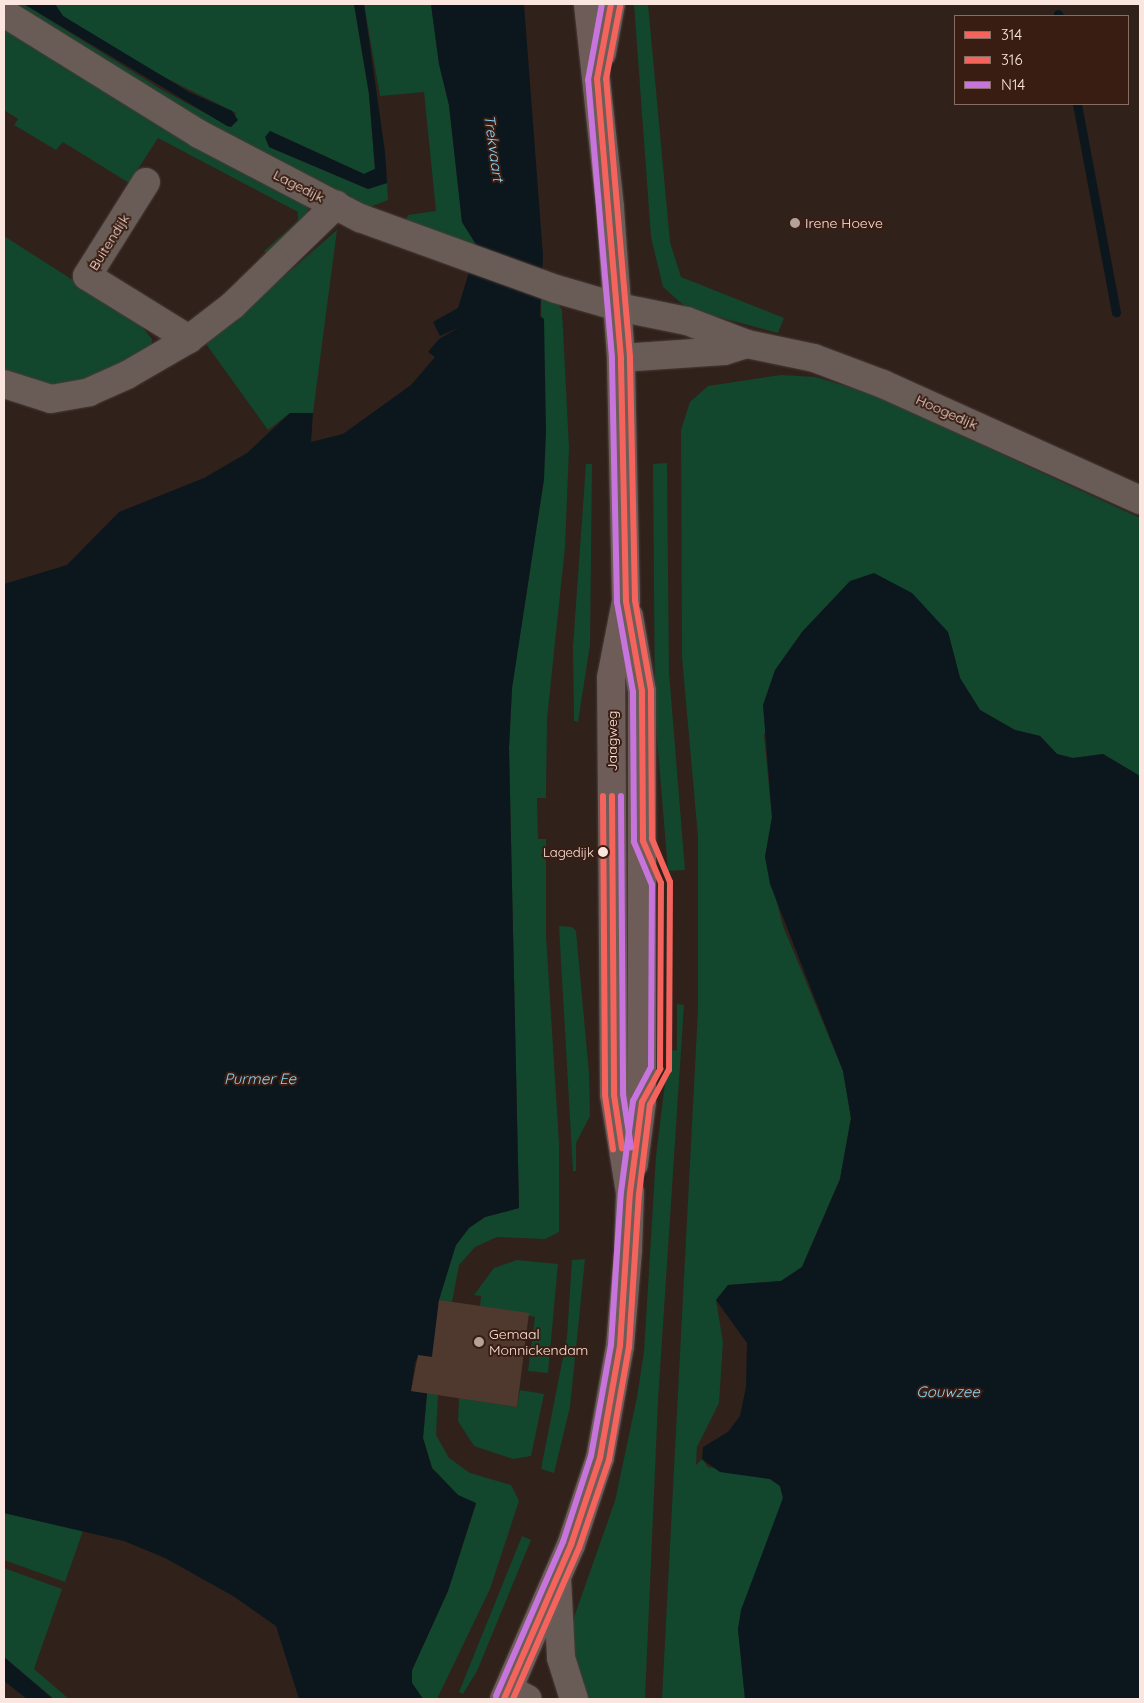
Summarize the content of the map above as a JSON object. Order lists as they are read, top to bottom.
{
  "streets": {
    "main road": ["Jaagweg"],
    "street": ["Lagedijk", "Buitendijk", "Hoogedijk"]
  },
  "crossings": [
    ["Lagedijk", "Hoogedijk"],
    ["Lagedijk", "Jaagweg"],
    ["Hoogedijk", "Jaagweg"]
  ],
  "water": ["Trekvaart", "Purmer Ee", "Gouwzee"],
  "places": ["Irene Hoeve", "Lagedijk", "Gemaal Monnickendam"],
  "lines": ["transit line 314", "transit line N14", "transit line 316"],
  "legend": ["314", "316", "N14"]
}
